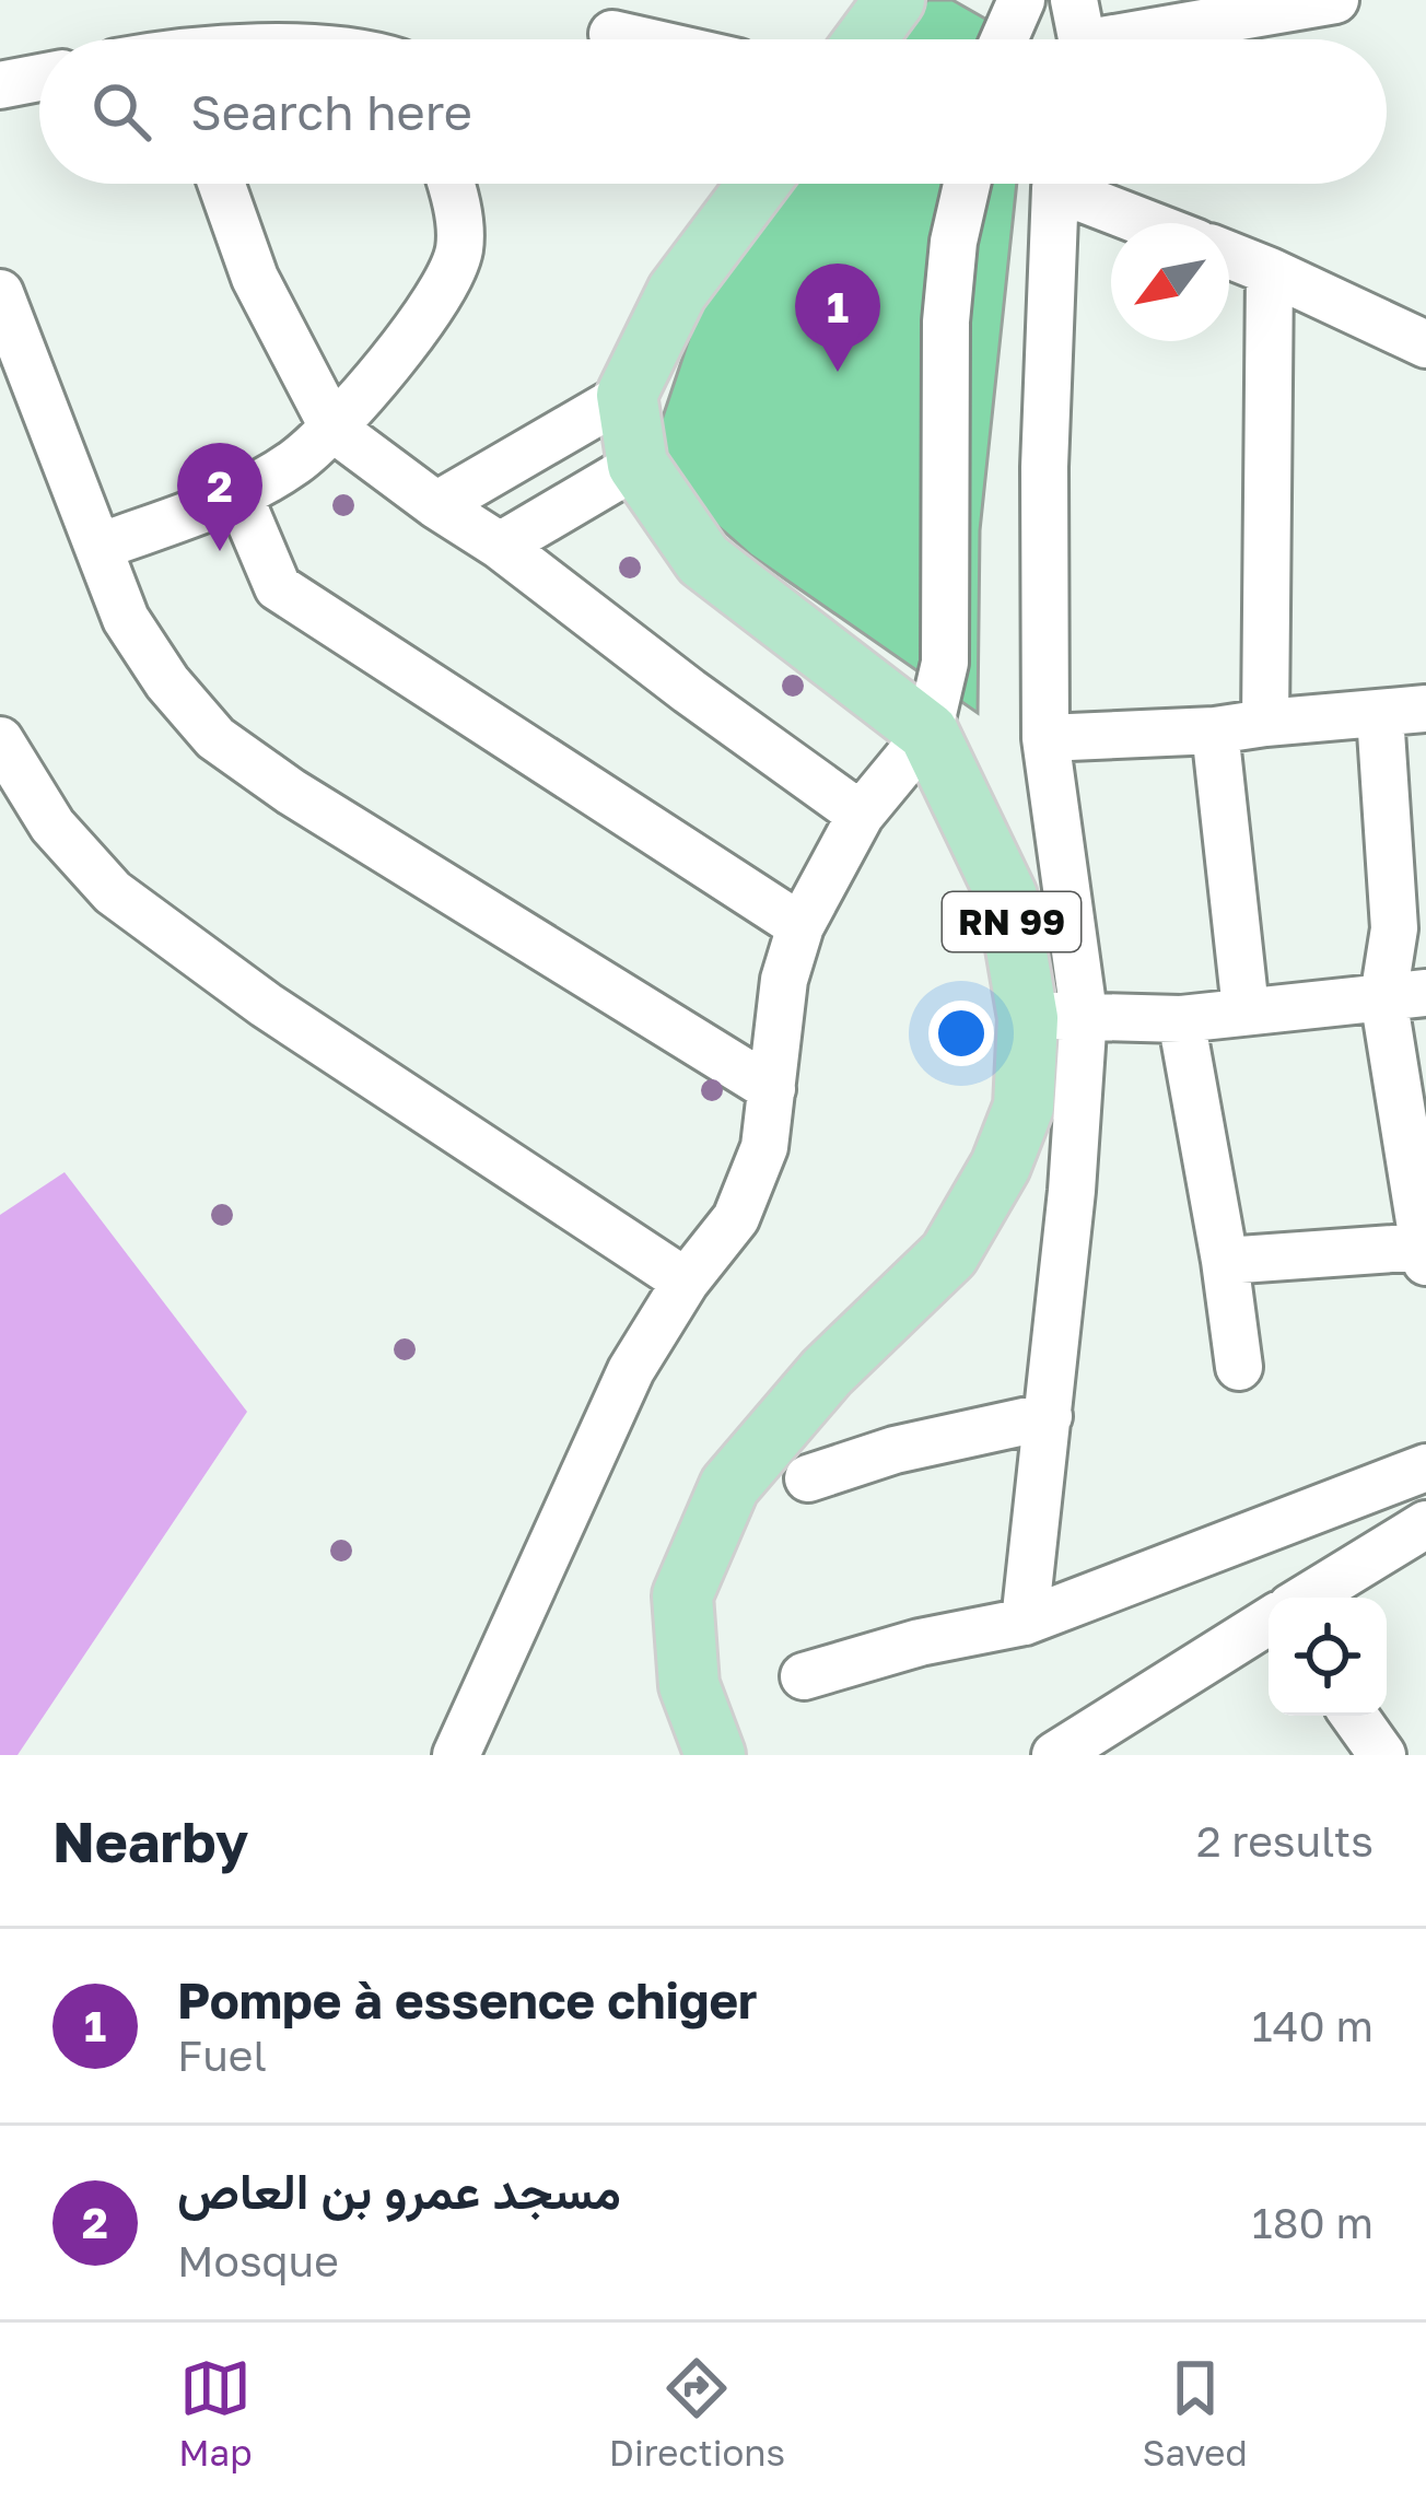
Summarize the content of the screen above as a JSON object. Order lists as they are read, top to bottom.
{
  "streets": {
    "main road": ["RN 99"]
  },
  "north": "bottom left",
  "page": {
    "search": "Search here",
    "pins": ["1", "2"],
    "heading": ["Nearby", "2 results"],
    "list": [
      {
        "mark": "1",
        "name": "Pompe à essence chiger",
        "note": "Fuel",
        "value": "140 m"
      },
      {
        "mark": "2",
        "name": "مسجد عمرو بن العاص",
        "note": "Mosque",
        "value": "180 m"
      }
    ],
    "nav": ["Map", "Directions", "Saved"]
  }
}
